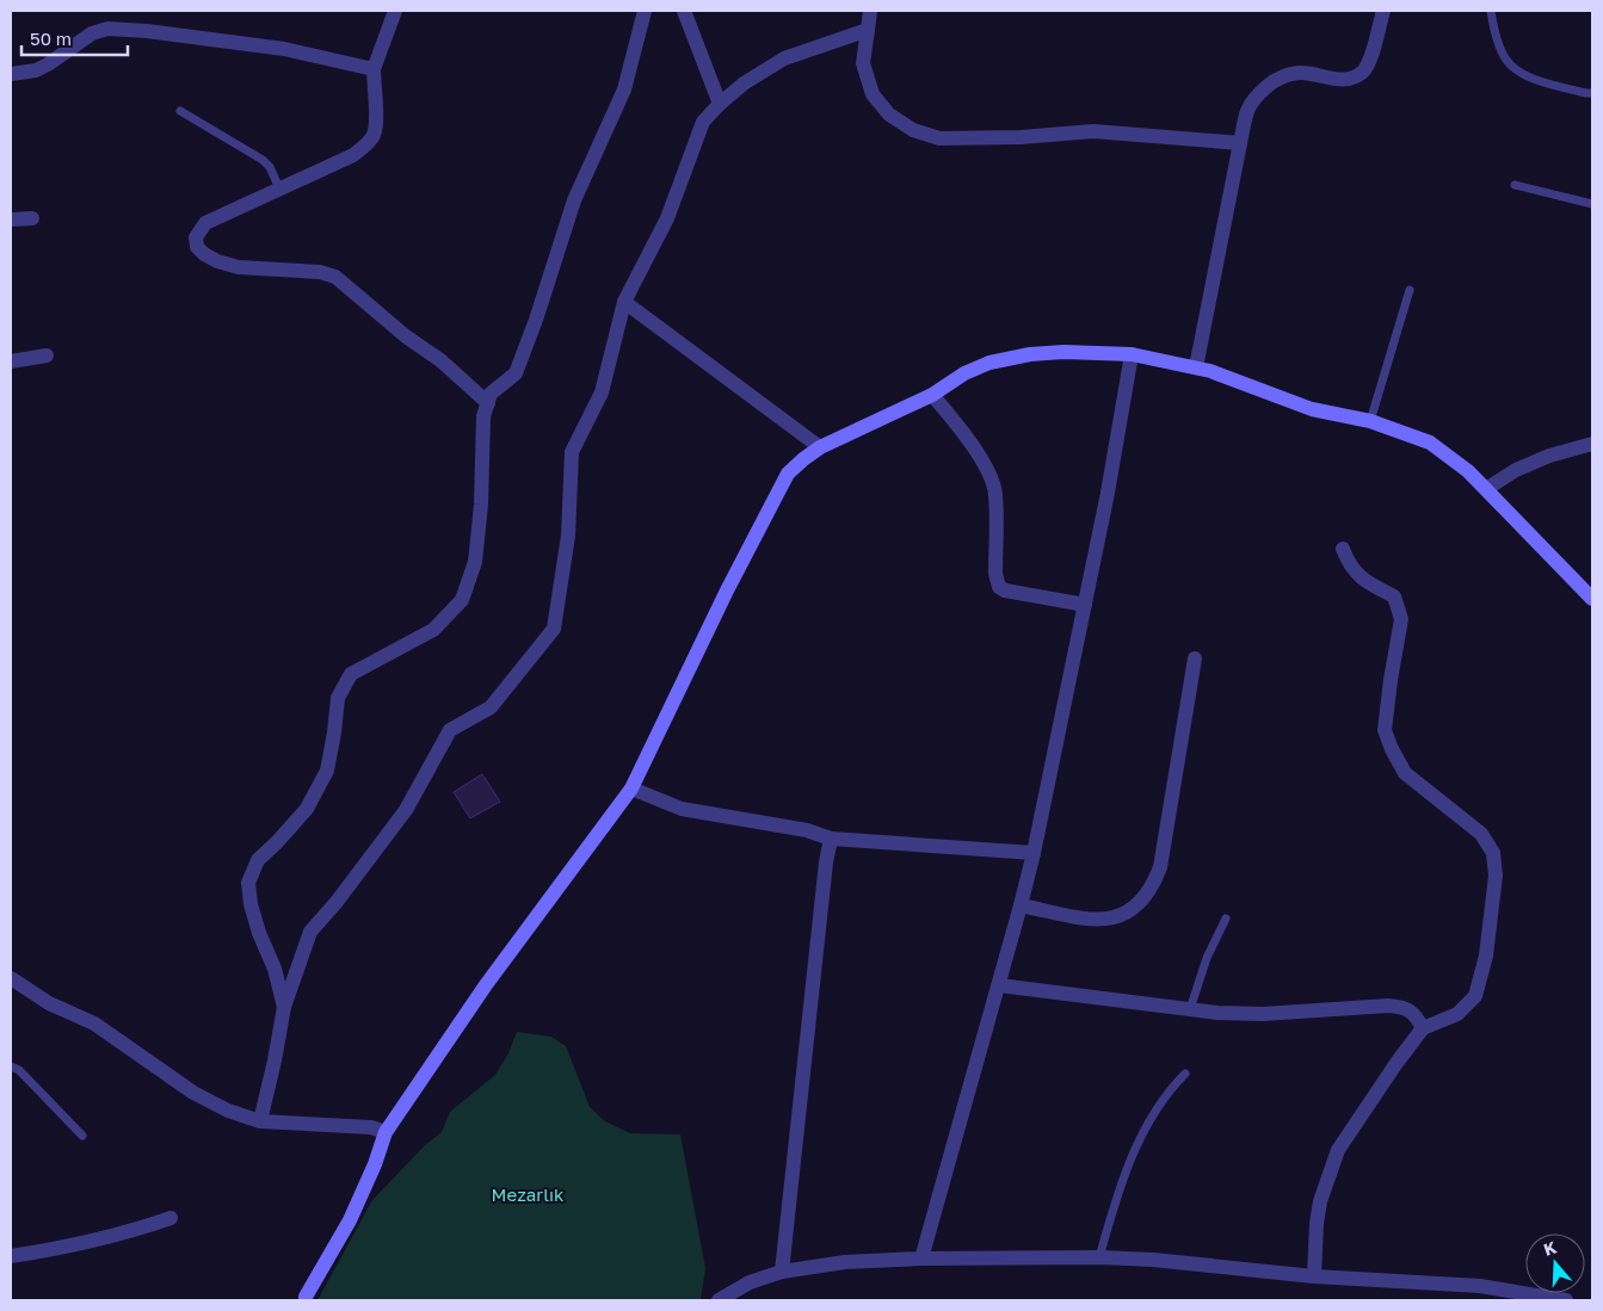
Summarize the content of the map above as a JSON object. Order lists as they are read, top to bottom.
{
  "parks": ["Mezarlık"],
  "scale_bar": "50 m",
  "north": "top"
}
